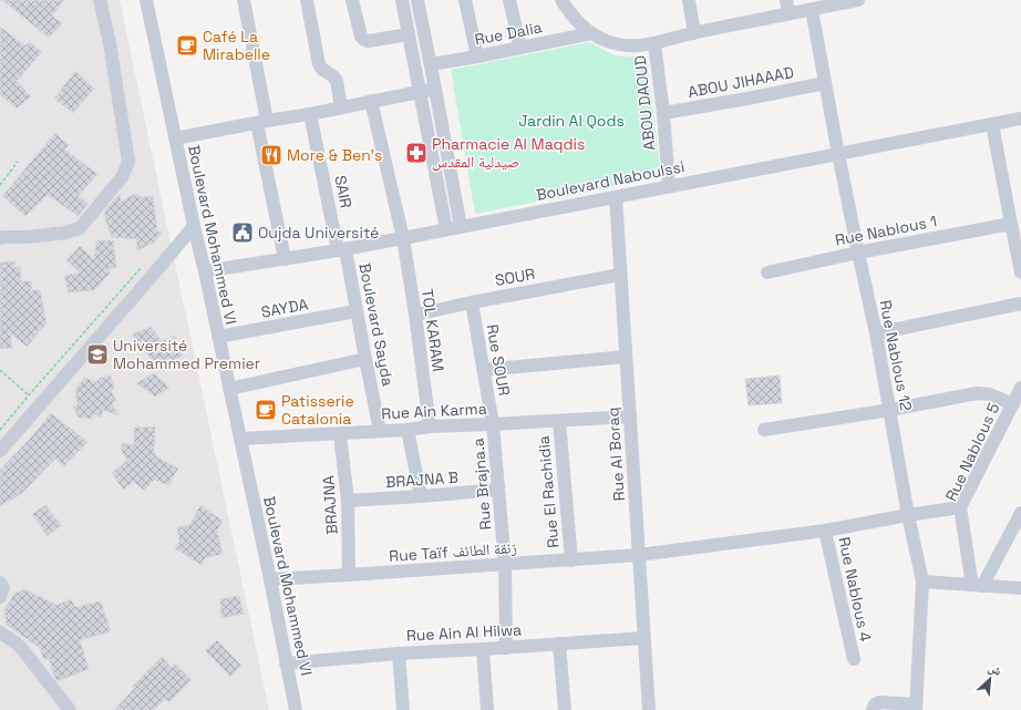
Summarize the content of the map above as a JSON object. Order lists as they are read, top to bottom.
{
  "streets": {
    "street": [
      "Rue Dalia",
      "ABOU JIHAAAD",
      "ABOU DAOUD",
      "Boulevard Naboulssi",
      "SAIR",
      "Rue Nablous 1",
      "Boulevard Mohammed VI",
      "SOUR",
      "SAYDA",
      "Boulevard Sayda",
      "TOL KARAM",
      "Rue Nablous 12",
      "Rue SOUR",
      "Rue Ain Karma",
      "Rue Nablous 5",
      "Rue Al Boraq",
      "BRAJNA B",
      "Rue Brajna.a",
      "Rue El Rachidia",
      "BRAJNA",
      "Rue Taïf زنقة الطائف",
      "Rue Nablous 4",
      "Rue Ain Al Hilwa"
    ]
  },
  "crossings": [
    ["ABOU JIHAAAD", "ABOU DAOUD"],
    ["ABOU JIHAAAD", "Rue Nablous 12"],
    ["ABOU DAOUD", "Boulevard Naboulssi"],
    ["Boulevard Naboulssi", "SAIR"],
    ["Boulevard Naboulssi", "Boulevard Mohammed VI"],
    ["Boulevard Naboulssi", "Boulevard Sayda"],
    ["Boulevard Naboulssi", "TOL KARAM"],
    ["Boulevard Naboulssi", "Rue Nablous 12"],
    ["Boulevard Naboulssi", "Rue Al Boraq"],
    ["SAIR", "Boulevard Sayda"],
    ["Rue Nablous 1", "Rue Nablous 12"],
    ["Boulevard Mohammed VI", "SAYDA"],
    ["Boulevard Mohammed VI", "Rue Ain Karma"],
    ["Boulevard Mohammed VI", "Rue Taïf زنقة الطائف"],
    ["Boulevard Mohammed VI", "Rue Ain Al Hilwa"],
    ["SOUR", "TOL KARAM"],
    ["SOUR", "Rue SOUR"],
    ["SOUR", "Rue Al Boraq"],
    ["SAYDA", "Boulevard Sayda"],
    ["Boulevard Sayda", "Rue Ain Karma"],
    ["TOL KARAM", "Rue Ain Karma"],
    ["Rue Nablous 12", "Rue Nablous 4"],
    ["Rue SOUR", "Rue Ain Karma"],
    ["Rue SOUR", "Rue Brajna.a"],
    ["Rue Ain Karma", "Rue Al Boraq"],
    ["Rue Ain Karma", "Rue Brajna.a"],
    ["Rue Ain Karma", "Rue El Rachidia"],
    ["Rue Ain Karma", "BRAJNA"],
    ["Rue Nablous 5", "Rue Nablous 4"],
    ["Rue Al Boraq", "Rue Taïf زنقة الطائف"],
    ["Rue Al Boraq", "Rue Ain Al Hilwa"],
    ["BRAJNA B", "Rue Brajna.a"],
    ["BRAJNA B", "BRAJNA"],
    ["Rue Brajna.a", "Rue Taïf زنقة الطائف"],
    ["Rue Brajna.a", "Rue Ain Al Hilwa"],
    ["Rue El Rachidia", "Rue Taïf زنقة الطائف"],
    ["BRAJNA", "Rue Taïf زنقة الطائف"],
    ["Rue Taïf زنقة الطائف", "Rue Nablous 4"]
  ],
  "parks": ["Jardin Al Qods"],
  "places": {
    "cafe": ["Café La Mirabelle", "Patisserie Catalonia"],
    "pharmacy": ["Pharmacie Al Maqdis صيدلية المقدس"],
    "restaurant": ["More & Ben's"],
    "public building": ["Oujda Université"],
    "school or university": ["Université Mohammed Premier"]
  },
  "north": "top right"
}
